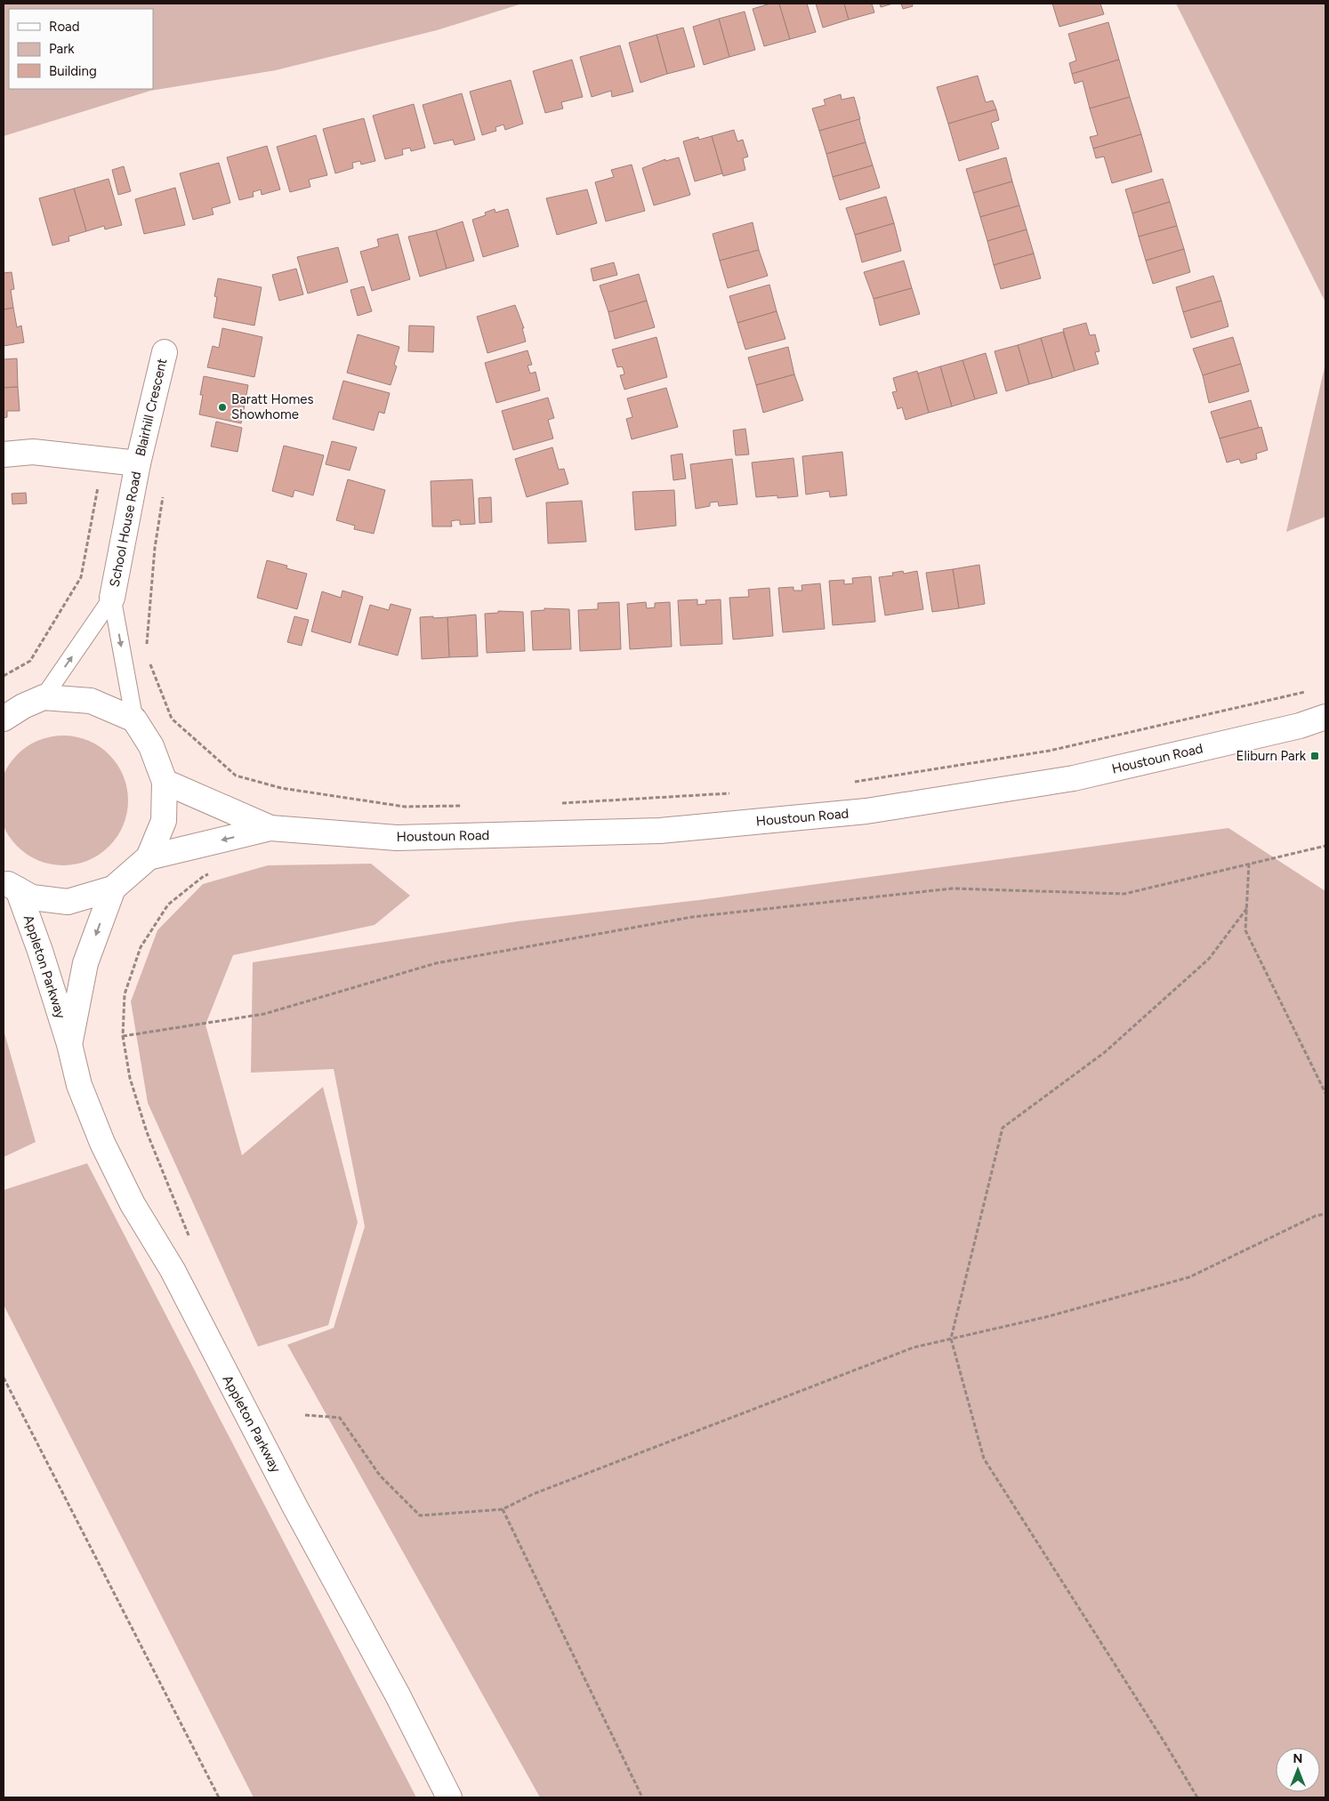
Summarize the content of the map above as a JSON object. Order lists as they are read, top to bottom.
{
  "streets": {
    "street": [
      "Blairhill Crescent",
      "School House Road",
      "Houstoun Road",
      "Appleton Parkway"
    ]
  },
  "crossings": [
    ["Blairhill Crescent", "School House Road"]
  ],
  "places": {
    "other": ["Baratt Homes Showhome"],
    "transit": ["Eliburn Park"]
  },
  "legend": ["Road", "Park", "Building"],
  "north": "top"
}
